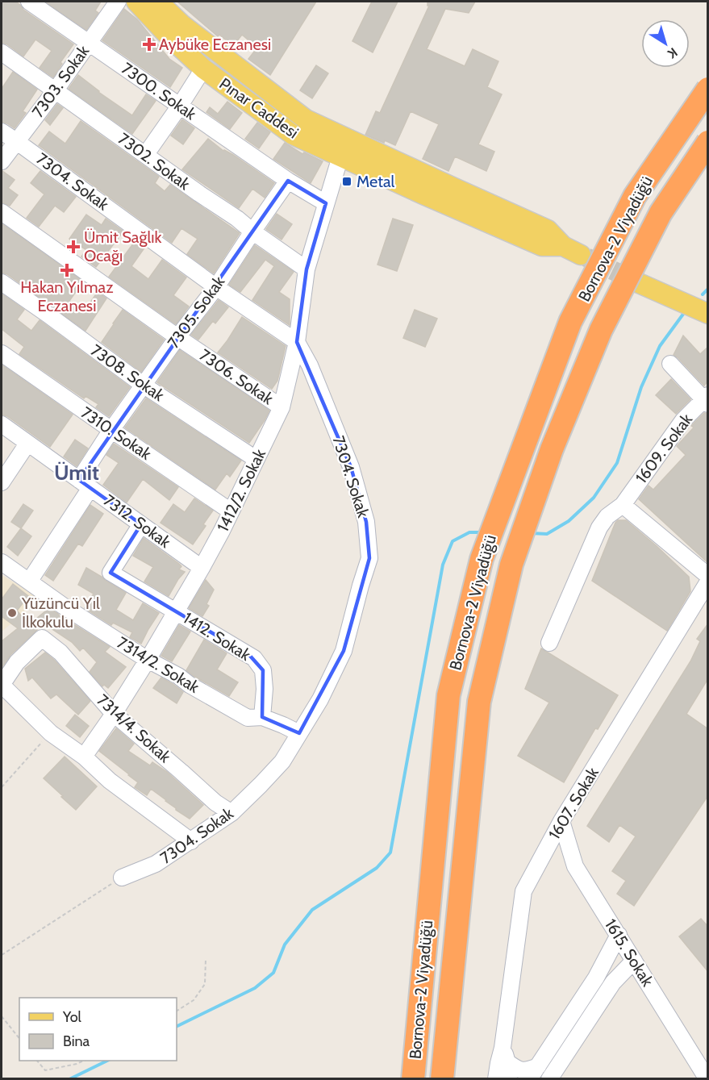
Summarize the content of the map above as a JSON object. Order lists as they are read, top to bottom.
{
  "streets": {
    "highway": ["Bornova-2 Viyadüğü"],
    "main road": ["Pınar Caddesi"],
    "street": [
      "7303. Sokak",
      "7300. Sokak",
      "7302. Sokak",
      "7304. Sokak",
      "7305. Sokak",
      "7308. Sokak",
      "7306. Sokak",
      "7310. Sokak",
      "1609. Sokak",
      "1412/2. Sokak",
      "7312. Sokak",
      "1412. Sokak",
      "7314/2. Sokak",
      "7314/4. Sokak",
      "1607. Sokak",
      "1615. Sokak"
    ]
  },
  "crossings": [
    ["7303. Sokak", "7300. Sokak"],
    ["7303. Sokak", "7302. Sokak"],
    ["7303. Sokak", "7304. Sokak"],
    ["7300. Sokak", "7305. Sokak"],
    ["Pınar Caddesi", "1412/2. Sokak"],
    ["7302. Sokak", "7305. Sokak"],
    ["7302. Sokak", "1412/2. Sokak"],
    ["7304. Sokak", "7305. Sokak"],
    ["7304. Sokak", "1412/2. Sokak"],
    ["7304. Sokak", "7314/2. Sokak"],
    ["7304. Sokak", "7314/4. Sokak"],
    ["7305. Sokak", "7308. Sokak"],
    ["7305. Sokak", "7306. Sokak"],
    ["7305. Sokak", "7310. Sokak"],
    ["7305. Sokak", "7312. Sokak"],
    ["7305. Sokak", "7314/2. Sokak"],
    ["7308. Sokak", "1412/2. Sokak"],
    ["7306. Sokak", "1412/2. Sokak"],
    ["7310. Sokak", "1412/2. Sokak"],
    ["1412/2. Sokak", "7312. Sokak"],
    ["1412/2. Sokak", "1412. Sokak"],
    ["1412/2. Sokak", "7314/2. Sokak"],
    ["1412/2. Sokak", "7314/4. Sokak"],
    ["7312. Sokak", "1412. Sokak"],
    ["1412. Sokak", "7314/2. Sokak"],
    ["1607. Sokak", "1615. Sokak"]
  ],
  "districts": ["Ümit"],
  "places": {
    "health": ["Aybüke Eczanesi", "Ümit Sağlık Ocağı", "Hakan Yılmaz Eczanesi"],
    "transit": ["Metal"],
    "other": ["Yüzüncü Yıl İlkokulu"]
  },
  "legend": ["Yol", "Bina"],
  "north": "bottom right"
}
